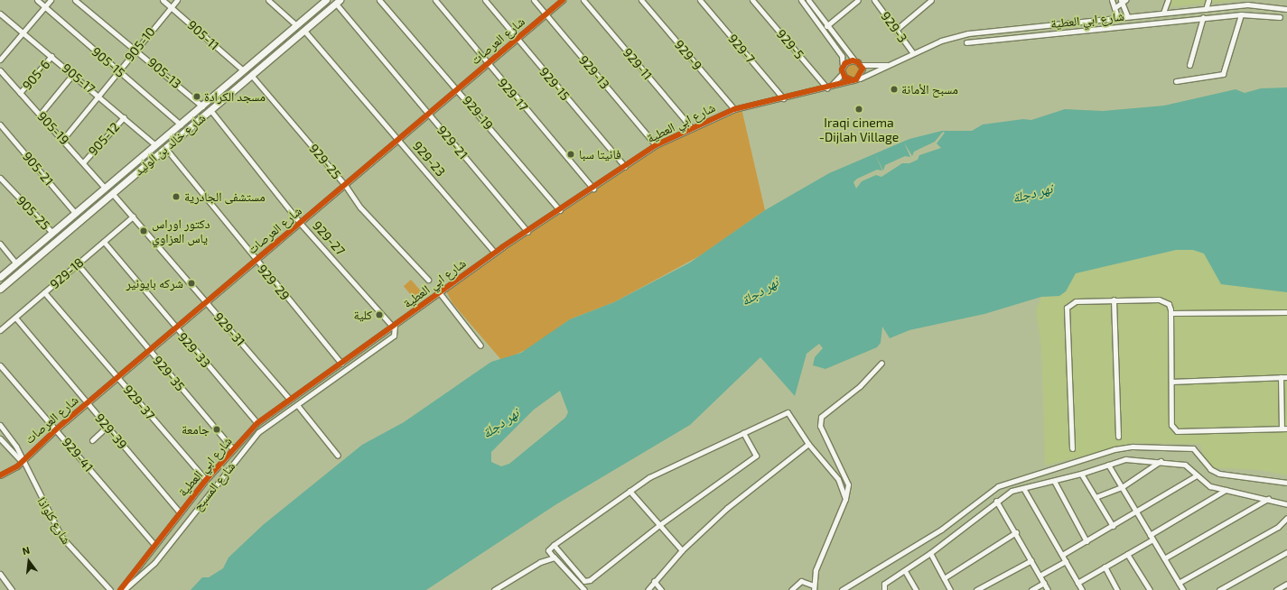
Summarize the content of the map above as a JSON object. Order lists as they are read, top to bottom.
{
  "streets": {
    "main road": ["شارع خالد بن الوليد"],
    "street": [
      "شارع ابي العطية",
      "929-3",
      "905-11",
      "شارع العرصات",
      "905-10",
      "929-5",
      "929-7",
      "929-9",
      "905-15",
      "929-11",
      "929-13",
      "905-13",
      "905-6",
      "905-17",
      "929-15",
      "929-17",
      "929-19",
      "905-19",
      "905-12",
      "929-21",
      "929-23",
      "929-25",
      "905-21",
      "905-25",
      "929-27",
      "929-18",
      "929-29",
      "929-31",
      "929-33",
      "929-35",
      "929-37",
      "929-39",
      "929-41",
      "شارع المسبح",
      "شارع كلواذا"
    ]
  },
  "crossings": [
    ["شارع ابي العطية", "929-3"],
    ["شارع ابي العطية", "929-5"],
    ["شارع ابي العطية", "929-7"],
    ["شارع ابي العطية", "929-9"],
    ["شارع ابي العطية", "929-11"],
    ["شارع ابي العطية", "929-13"],
    ["شارع ابي العطية", "929-15"],
    ["شارع ابي العطية", "929-17"],
    ["شارع ابي العطية", "929-19"],
    ["شارع ابي العطية", "929-21"],
    ["شارع ابي العطية", "929-23"],
    ["شارع ابي العطية", "929-27"],
    ["شارع ابي العطية", "929-29"],
    ["شارع ابي العطية", "929-31"],
    ["شارع ابي العطية", "929-33"],
    ["شارع ابي العطية", "929-35"],
    ["شارع ابي العطية", "929-37"],
    ["شارع ابي العطية", "929-39"],
    ["شارع ابي العطية", "929-41"],
    ["شارع ابي العطية", "شارع المسبح"],
    ["905-11", "905-10"],
    ["905-11", "شارع خالد بن الوليد"],
    ["شارع العرصات", "929-13"],
    ["شارع العرصات", "929-15"],
    ["شارع العرصات", "929-17"],
    ["شارع العرصات", "929-19"],
    ["شارع العرصات", "929-21"],
    ["شارع العرصات", "929-23"],
    ["شارع العرصات", "929-25"],
    ["شارع العرصات", "929-27"],
    ["شارع العرصات", "929-29"],
    ["شارع العرصات", "929-31"],
    ["شارع العرصات", "929-33"],
    ["شارع العرصات", "929-35"],
    ["شارع العرصات", "929-37"],
    ["شارع العرصات", "929-39"],
    ["شارع العرصات", "929-41"],
    ["شارع العرصات", "شارع كلواذا"],
    ["905-10", "905-15"],
    ["905-10", "905-13"],
    ["905-10", "905-17"],
    ["905-10", "905-19"],
    ["905-15", "شارع خالد بن الوليد"],
    ["905-13", "شارع خالد بن الوليد"],
    ["905-6", "905-17"],
    ["905-6", "905-19"],
    ["905-17", "905-12"],
    ["905-17", "شارع خالد بن الوليد"],
    ["905-19", "905-12"],
    ["905-19", "شارع خالد بن الوليد"],
    ["929-21", "شارع خالد بن الوليد"],
    ["شارع خالد بن الوليد", "929-23"],
    ["شارع خالد بن الوليد", "929-25"],
    ["شارع خالد بن الوليد", "905-21"],
    ["شارع خالد بن الوليد", "905-25"],
    ["شارع خالد بن الوليد", "929-27"],
    ["شارع خالد بن الوليد", "929-29"],
    ["شارع خالد بن الوليد", "929-31"],
    ["929-27", "شارع المسبح"],
    ["929-18", "929-31"],
    ["929-18", "929-33"],
    ["929-18", "929-35"],
    ["929-18", "929-37"],
    ["929-18", "929-39"]
  ],
  "water": ["نهر دجلة"],
  "places": [
    "مسبح الأمانة",
    "مسجد الكرادة",
    "Iraqi cinema -Dijlah Village",
    "فانيتا سبا",
    "مستشفى الجادرية",
    "دكتور اوراس ياس العزاوي",
    "شركه بايونير",
    "كلية",
    "جامعة"
  ],
  "north": "top"
}
